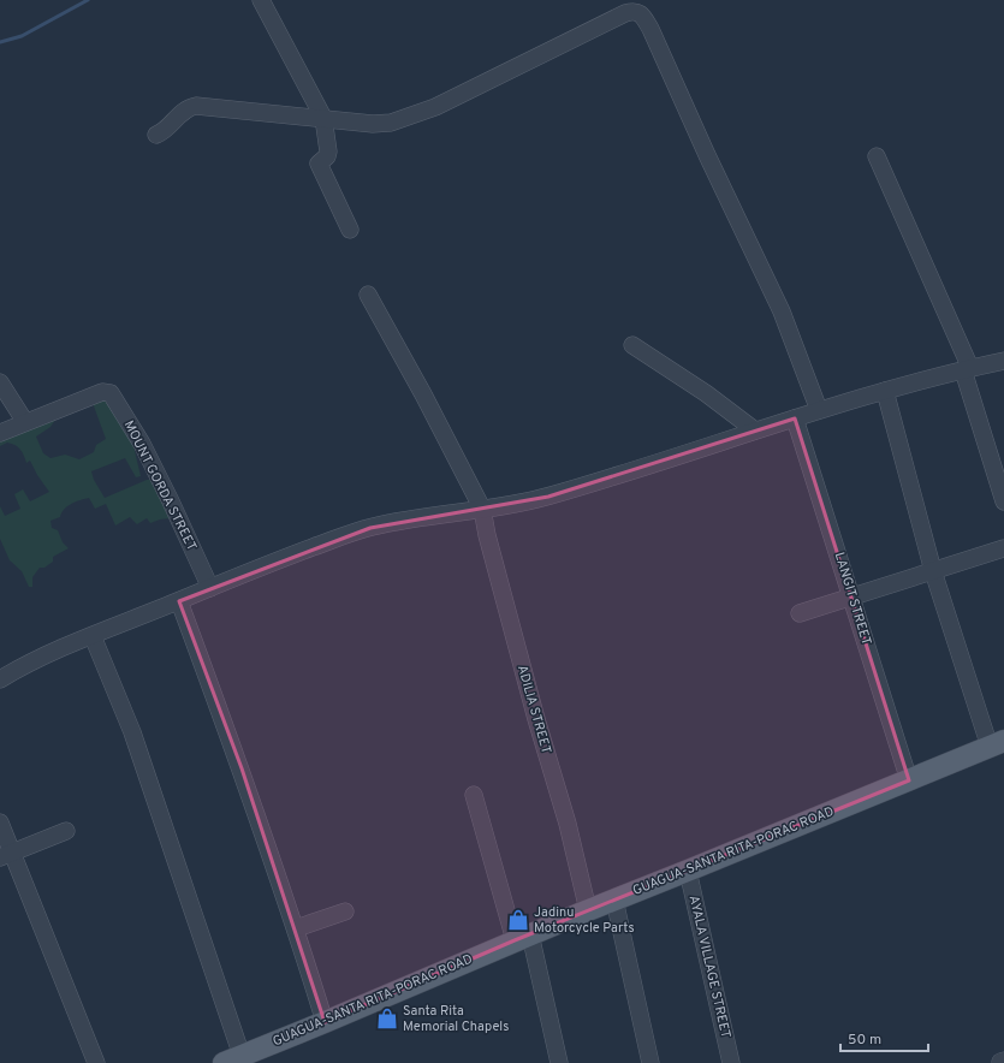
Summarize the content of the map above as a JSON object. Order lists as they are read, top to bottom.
{
  "streets": {
    "main road": ["GUAGUA-SANTA RITA-PORAC ROAD"],
    "street": [
      "MOUNT GORDA STREET",
      "LANGIT STREET",
      "ADILIA STREET",
      "AYALA VILLAGE STREET"
    ]
  },
  "crossings": [
    ["LANGIT STREET", "GUAGUA-SANTA RITA-PORAC ROAD"],
    ["ADILIA STREET", "GUAGUA-SANTA RITA-PORAC ROAD"],
    ["GUAGUA-SANTA RITA-PORAC ROAD", "AYALA VILLAGE STREET"]
  ],
  "places": {
    "shop": ["Jadinu Motorcycle Parts", "Santa Rita Memorial Chapels"]
  },
  "scale_bar": "50 m"
}
